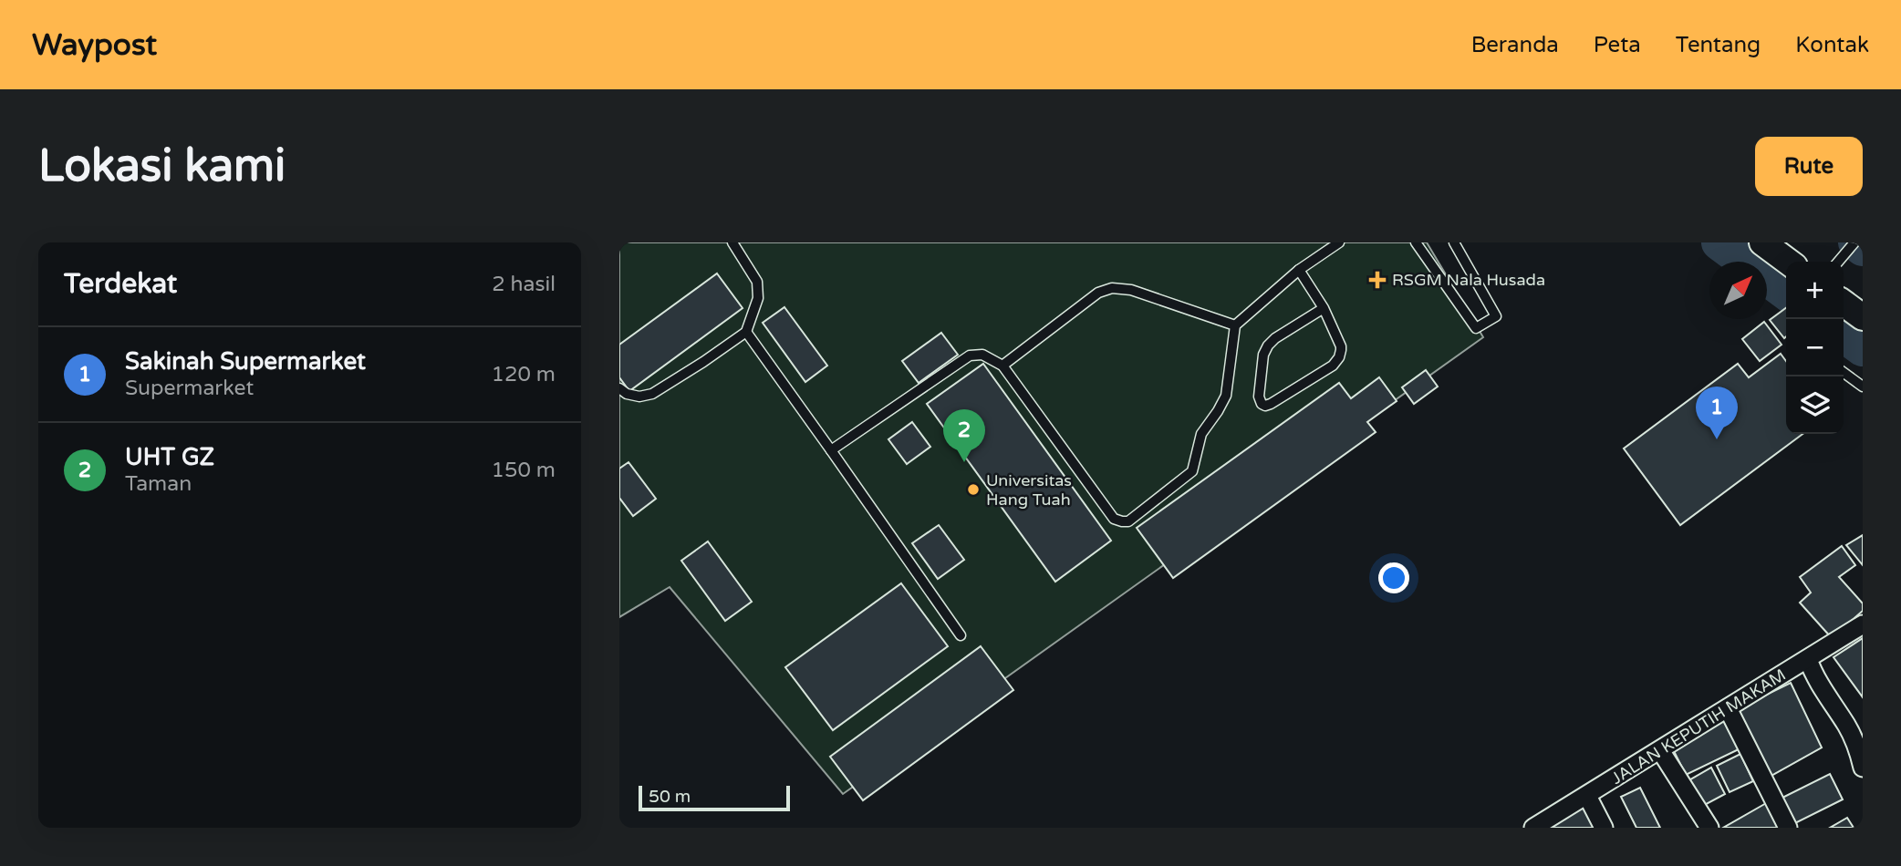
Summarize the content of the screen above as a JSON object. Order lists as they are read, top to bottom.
{
  "streets": {
    "street": ["JALAN KEPUTIH MAKAM"]
  },
  "places": {
    "health": ["RSGM Nala Husada"],
    "other": ["Universitas Hang Tuah"]
  },
  "scale_bar": "50 m",
  "north": "top right",
  "page": {
    "header": "Waypost",
    "nav": [
      "Beranda",
      "Peta",
      "Tentang",
      "Kontak"
    ],
    "buttons": "Rute",
    "title": "Lokasi kami",
    "heading": ["Terdekat", "2 hasil"],
    "map_buttons": ["+", "−"],
    "list": [
      {
        "mark": "1",
        "name": "Sakinah Supermarket",
        "note": "Supermarket",
        "value": "120 m"
      },
      {
        "mark": "2",
        "name": "UHT GZ",
        "note": "Taman",
        "value": "150 m"
      }
    ],
    "pins": ["1", "2"],
    "scale": "50 m"
  }
}
